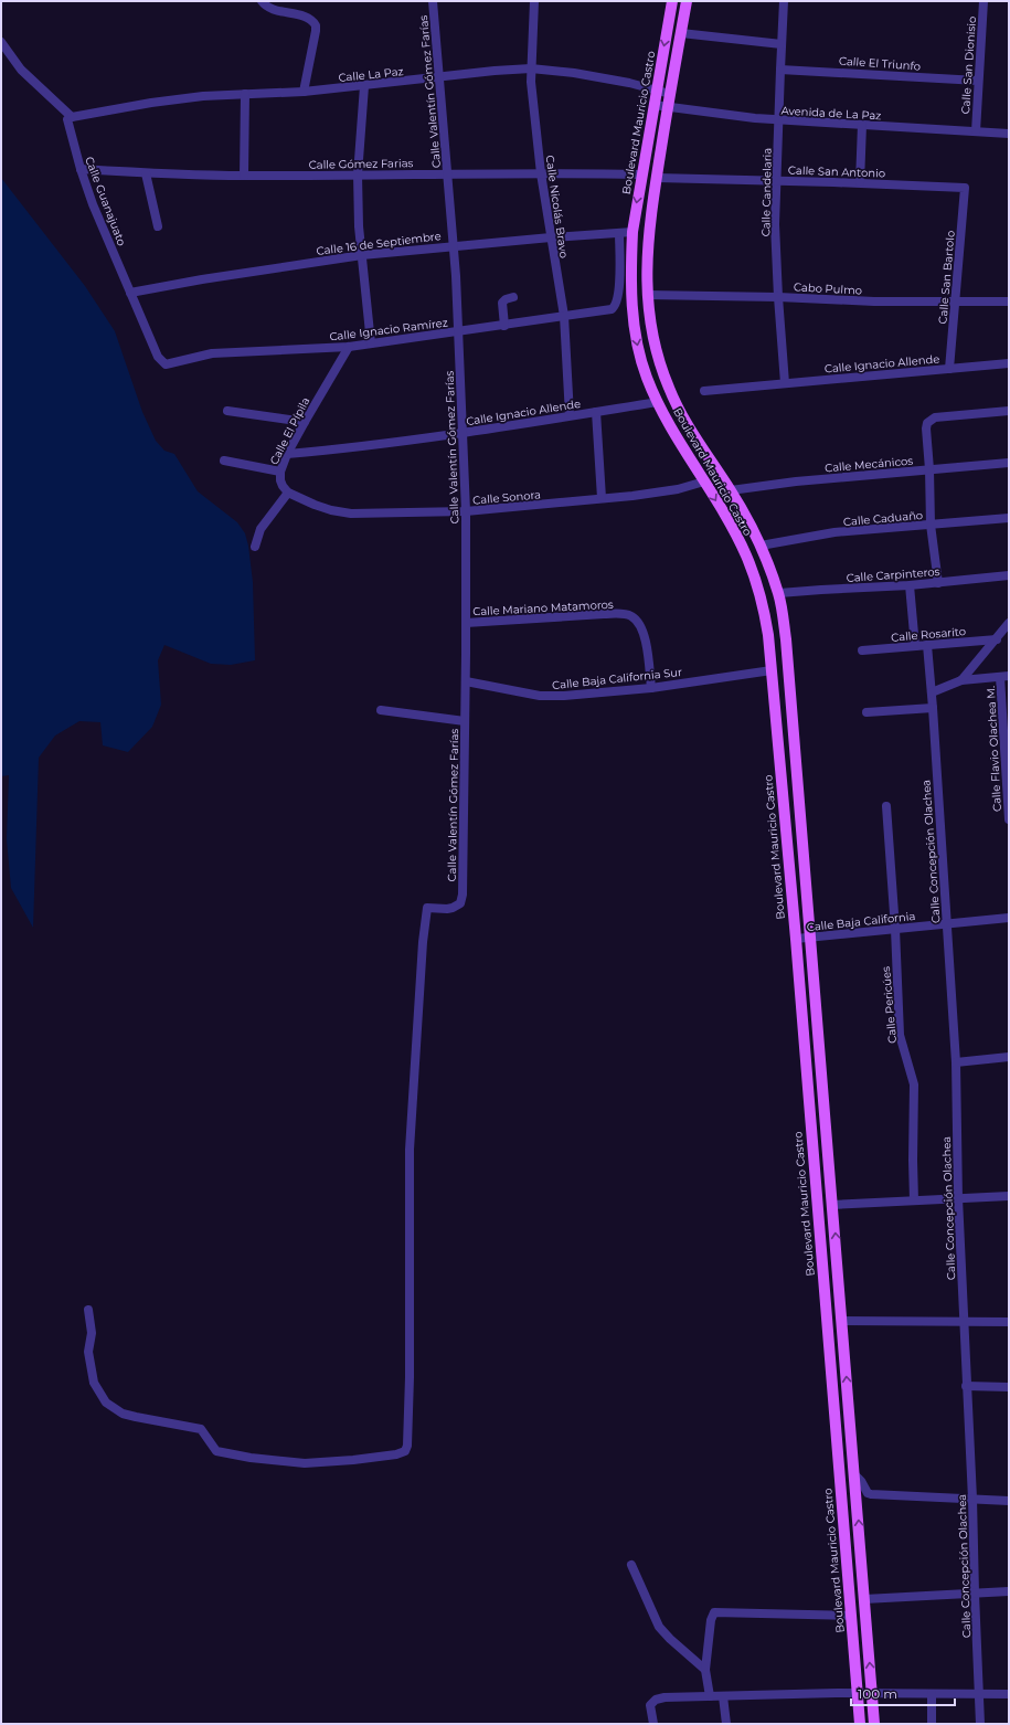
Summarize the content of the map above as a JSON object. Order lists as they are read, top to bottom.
{
  "streets": {
    "main road": ["Boulevard Mauricio Castro"],
    "street": [
      "Calle El Triunfo",
      "Calle San Dionisio",
      "Calle La Paz",
      "Calle Valentín Gómez Farías",
      "Avenida de La Paz",
      "Calle Gómez Farias",
      "Calle San Antonio",
      "Calle Candelaria",
      "Calle Guanajuato",
      "Calle Nicolás Bravo",
      "Calle 16 de Septiembre",
      "Calle San Bartolo",
      "Cabo Pulmo",
      "Calle Ignacio Ramírez",
      "Calle Ignacio Allende",
      "Calle El Pípila",
      "Calle Mecánicos",
      "Calle Sonora",
      "Calle Caduaño",
      "Calle Carpinteros",
      "Calle Mariano Matamoros",
      "Calle Rosarito",
      "Calle Baja California Sur",
      "Calle Flavio Olachea M.",
      "Calle Concepción Olachea",
      "Calle Baja California",
      "Calle Pericúes"
    ]
  },
  "crossings": [
    ["Calle El Triunfo", "Calle San Dionisio"],
    ["Calle El Triunfo", "Calle Candelaria"],
    ["Calle San Dionisio", "Avenida de La Paz"],
    ["Calle La Paz", "Calle Valentín Gómez Farías"],
    ["Calle La Paz", "Boulevard Mauricio Castro"],
    ["Calle La Paz", "Calle Guanajuato"],
    ["Calle La Paz", "Calle Nicolás Bravo"],
    ["Calle Valentín Gómez Farías", "Calle Gómez Farias"],
    ["Calle Valentín Gómez Farías", "Calle 16 de Septiembre"],
    ["Calle Valentín Gómez Farías", "Calle Ignacio Ramírez"],
    ["Calle Valentín Gómez Farías", "Calle Ignacio Allende"],
    ["Calle Valentín Gómez Farías", "Calle Sonora"],
    ["Calle Valentín Gómez Farías", "Calle Mariano Matamoros"],
    ["Calle Valentín Gómez Farías", "Calle Baja California Sur"],
    ["Avenida de La Paz", "Boulevard Mauricio Castro"],
    ["Avenida de La Paz", "Calle Candelaria"],
    ["Boulevard Mauricio Castro", "Calle Gómez Farias"],
    ["Boulevard Mauricio Castro", "Calle San Antonio"],
    ["Boulevard Mauricio Castro", "Calle 16 de Septiembre"],
    ["Boulevard Mauricio Castro", "Cabo Pulmo"],
    ["Boulevard Mauricio Castro", "Calle Ignacio Allende"],
    ["Boulevard Mauricio Castro", "Calle Mecánicos"],
    ["Boulevard Mauricio Castro", "Calle Sonora"],
    ["Boulevard Mauricio Castro", "Calle Caduaño"],
    ["Boulevard Mauricio Castro", "Calle Carpinteros"],
    ["Boulevard Mauricio Castro", "Calle Baja California Sur"],
    ["Boulevard Mauricio Castro", "Calle Baja California"],
    ["Calle Gómez Farias", "Calle Guanajuato"],
    ["Calle Gómez Farias", "Calle Nicolás Bravo"],
    ["Calle San Antonio", "Calle Candelaria"],
    ["Calle San Antonio", "Calle San Bartolo"],
    ["Calle Candelaria", "Cabo Pulmo"],
    ["Calle Candelaria", "Calle Ignacio Allende"],
    ["Calle Guanajuato", "Calle 16 de Septiembre"],
    ["Calle Guanajuato", "Calle Ignacio Ramírez"],
    ["Calle Nicolás Bravo", "Calle 16 de Septiembre"],
    ["Calle Nicolás Bravo", "Calle Ignacio Ramírez"],
    ["Calle Nicolás Bravo", "Calle Ignacio Allende"],
    ["Calle 16 de Septiembre", "Calle Ignacio Ramírez"],
    ["Calle San Bartolo", "Cabo Pulmo"],
    ["Calle San Bartolo", "Calle Ignacio Allende"],
    ["Calle Ignacio Ramírez", "Calle El Pípila"],
    ["Calle Ignacio Allende", "Calle El Pípila"],
    ["Calle El Pípila", "Calle Sonora"],
    ["Calle Mariano Matamoros", "Calle Baja California Sur"],
    ["Calle Rosarito", "Calle Concepción Olachea"],
    ["Calle Concepción Olachea", "Calle Baja California"],
    ["Calle Baja California", "Calle Pericúes"]
  ],
  "scale_bar": "100 m"
}
